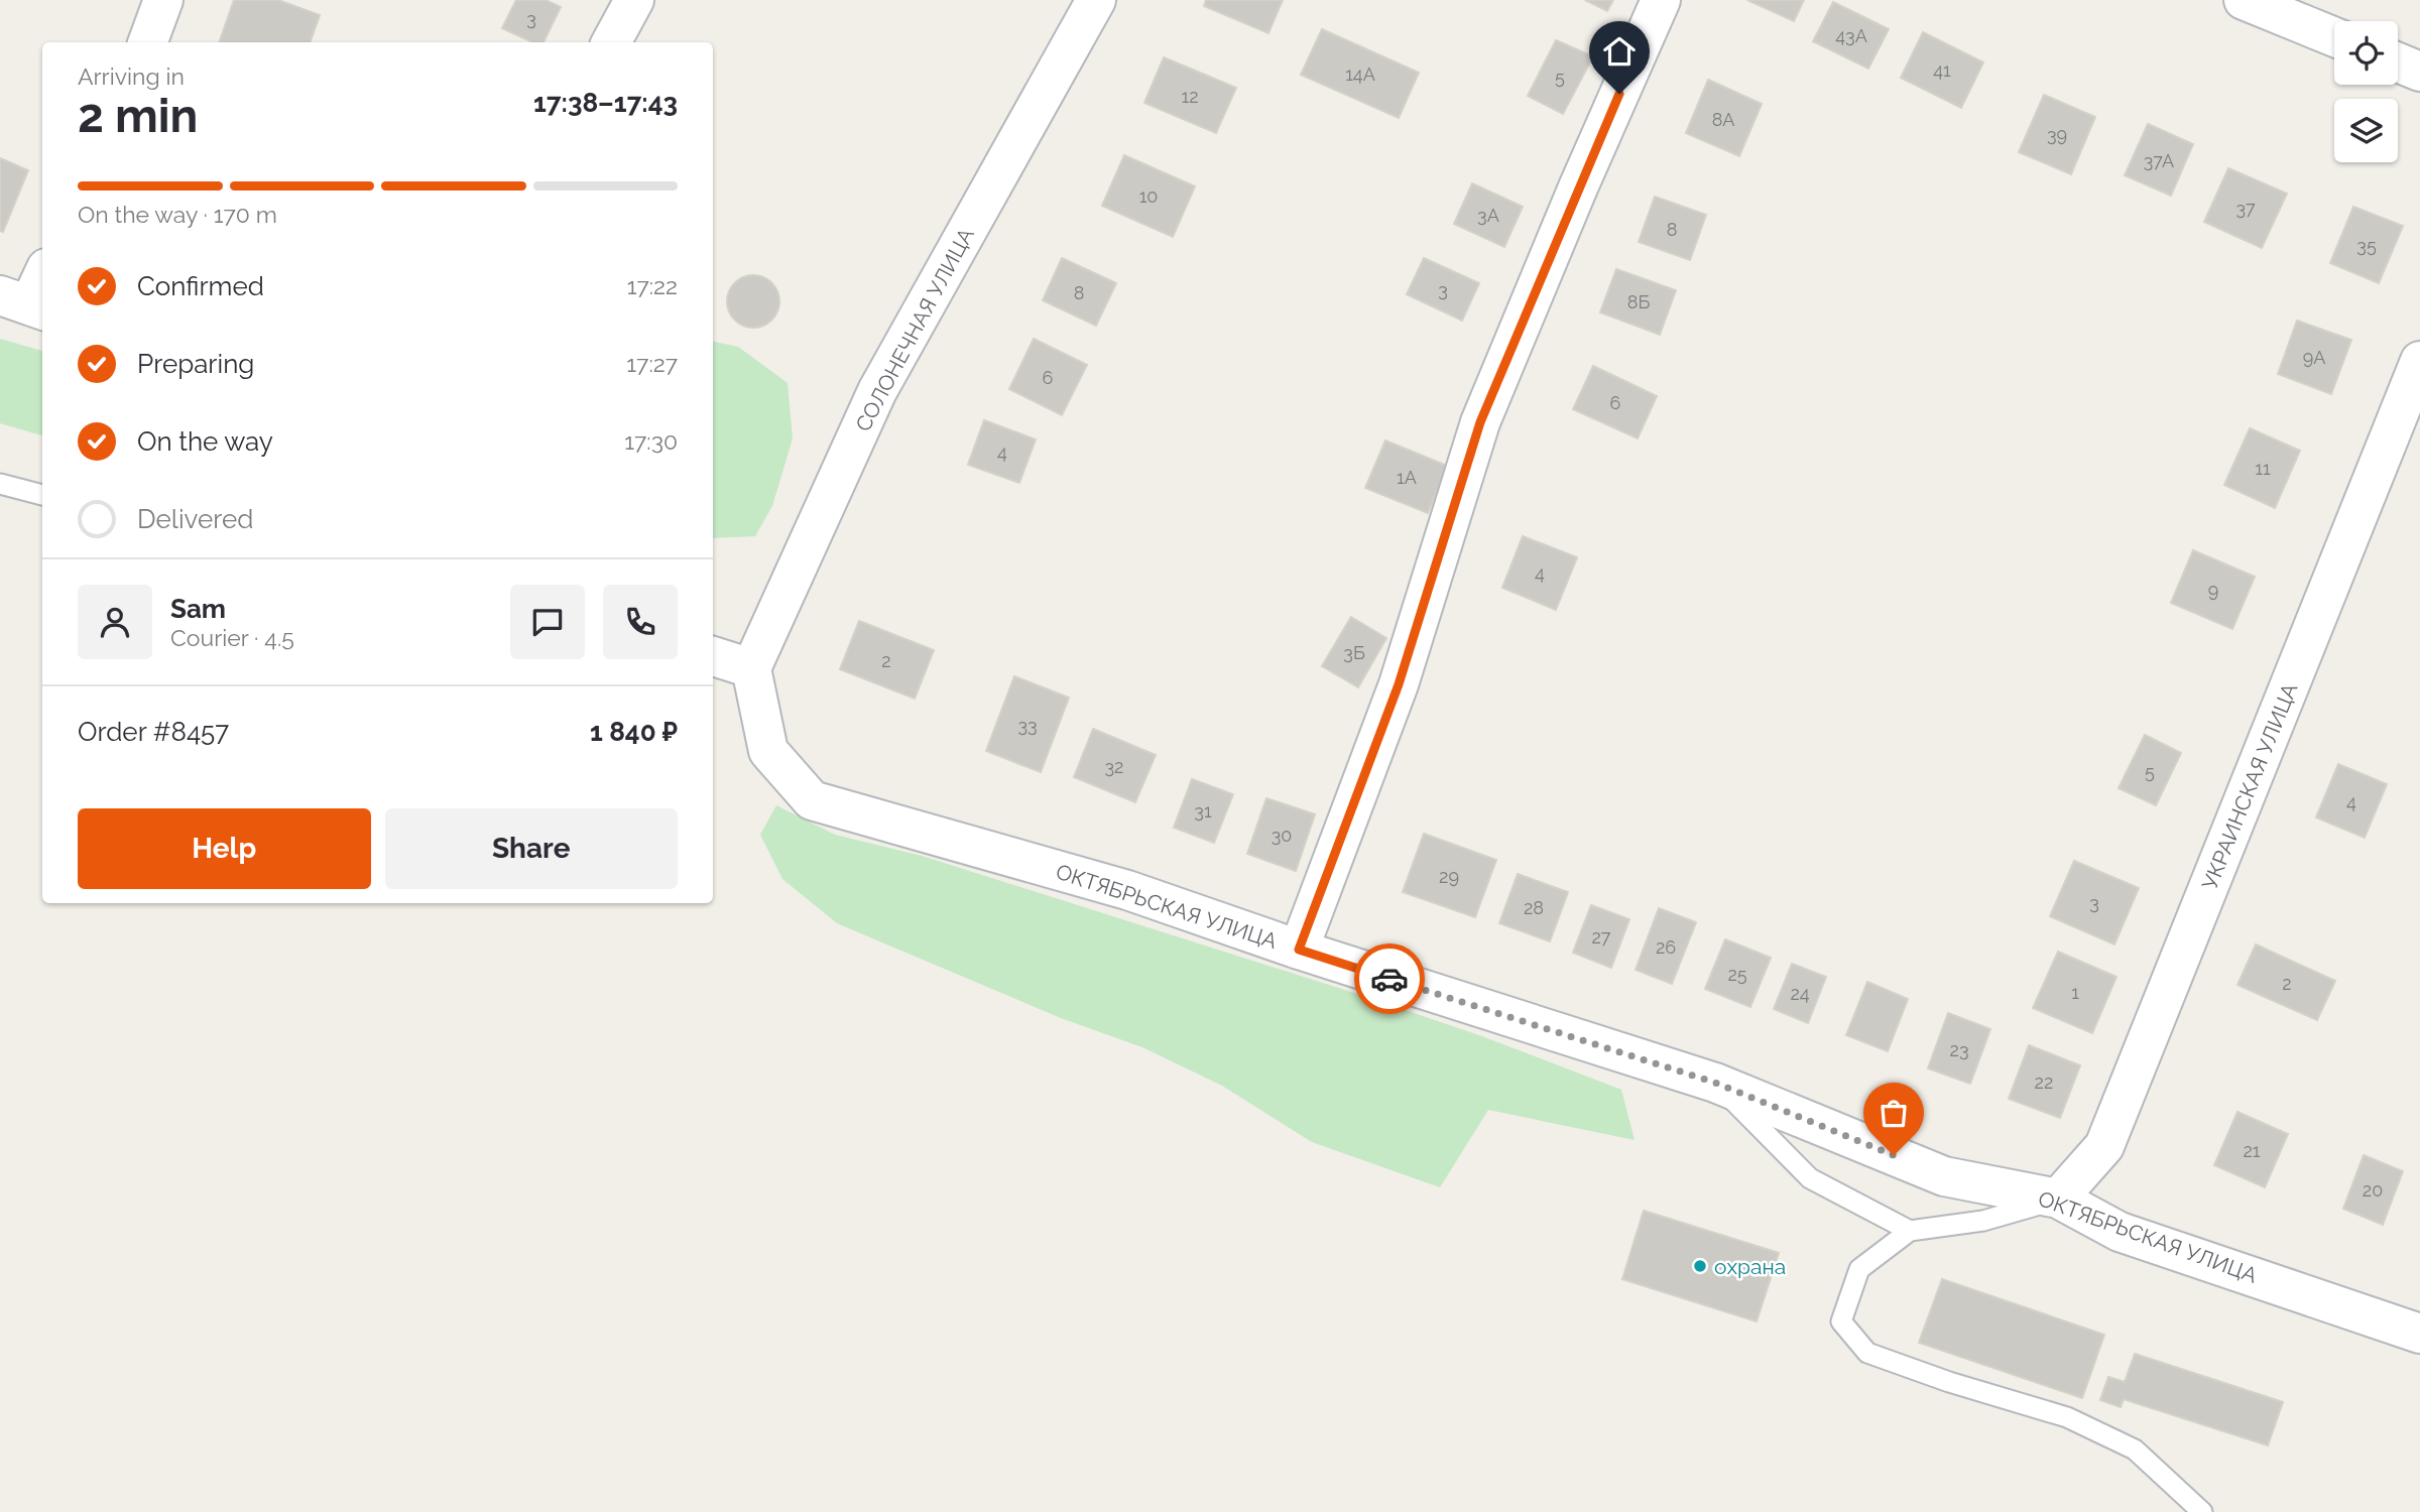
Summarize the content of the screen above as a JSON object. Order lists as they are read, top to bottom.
{
  "streets": {
    "street": ["СОЛОНЕЧНАЯ УЛИЦА", "УКРАИНСКАЯ УЛИЦА", "ОКТЯБРЬСКАЯ УЛИЦА"]
  },
  "crossings": [
    ["СОЛОНЕЧНАЯ УЛИЦА", "ОКТЯБРЬСКАЯ УЛИЦА"],
    ["УКРАИНСКАЯ УЛИЦА", "ОКТЯБРЬСКАЯ УЛИЦА"]
  ],
  "places": ["охрана"],
  "house_numbers": [
    "3",
    "43А",
    "41",
    "14А",
    "5",
    "12",
    "8А",
    "39",
    "37А",
    "10",
    "37",
    "3А",
    "8",
    "35",
    "3",
    "8",
    "8Б",
    "9А",
    "6",
    "6",
    "4",
    "11",
    "1А",
    "4",
    "9",
    "3Б",
    "2",
    "33",
    "32",
    "5",
    "4",
    "31",
    "30",
    "29",
    "3",
    "28",
    "27",
    "26",
    "25",
    "2",
    "1",
    "24",
    "23",
    "22",
    "21",
    "20"
  ],
  "page": {
    "heading": ["2 min", "Arriving in", "17:38–17:43"],
    "panel": [
      "Sam",
      "Courier · 4.5",
      "Order #8457",
      "1 840 ₽"
    ],
    "bar": "On the way · 170 m",
    "list": [
      ["Confirmed", "17:22"],
      ["Preparing", "17:27"],
      ["On the way", "17:30"],
      "Delivered"
    ],
    "buttons": ["Help", "Share"]
  }
}
